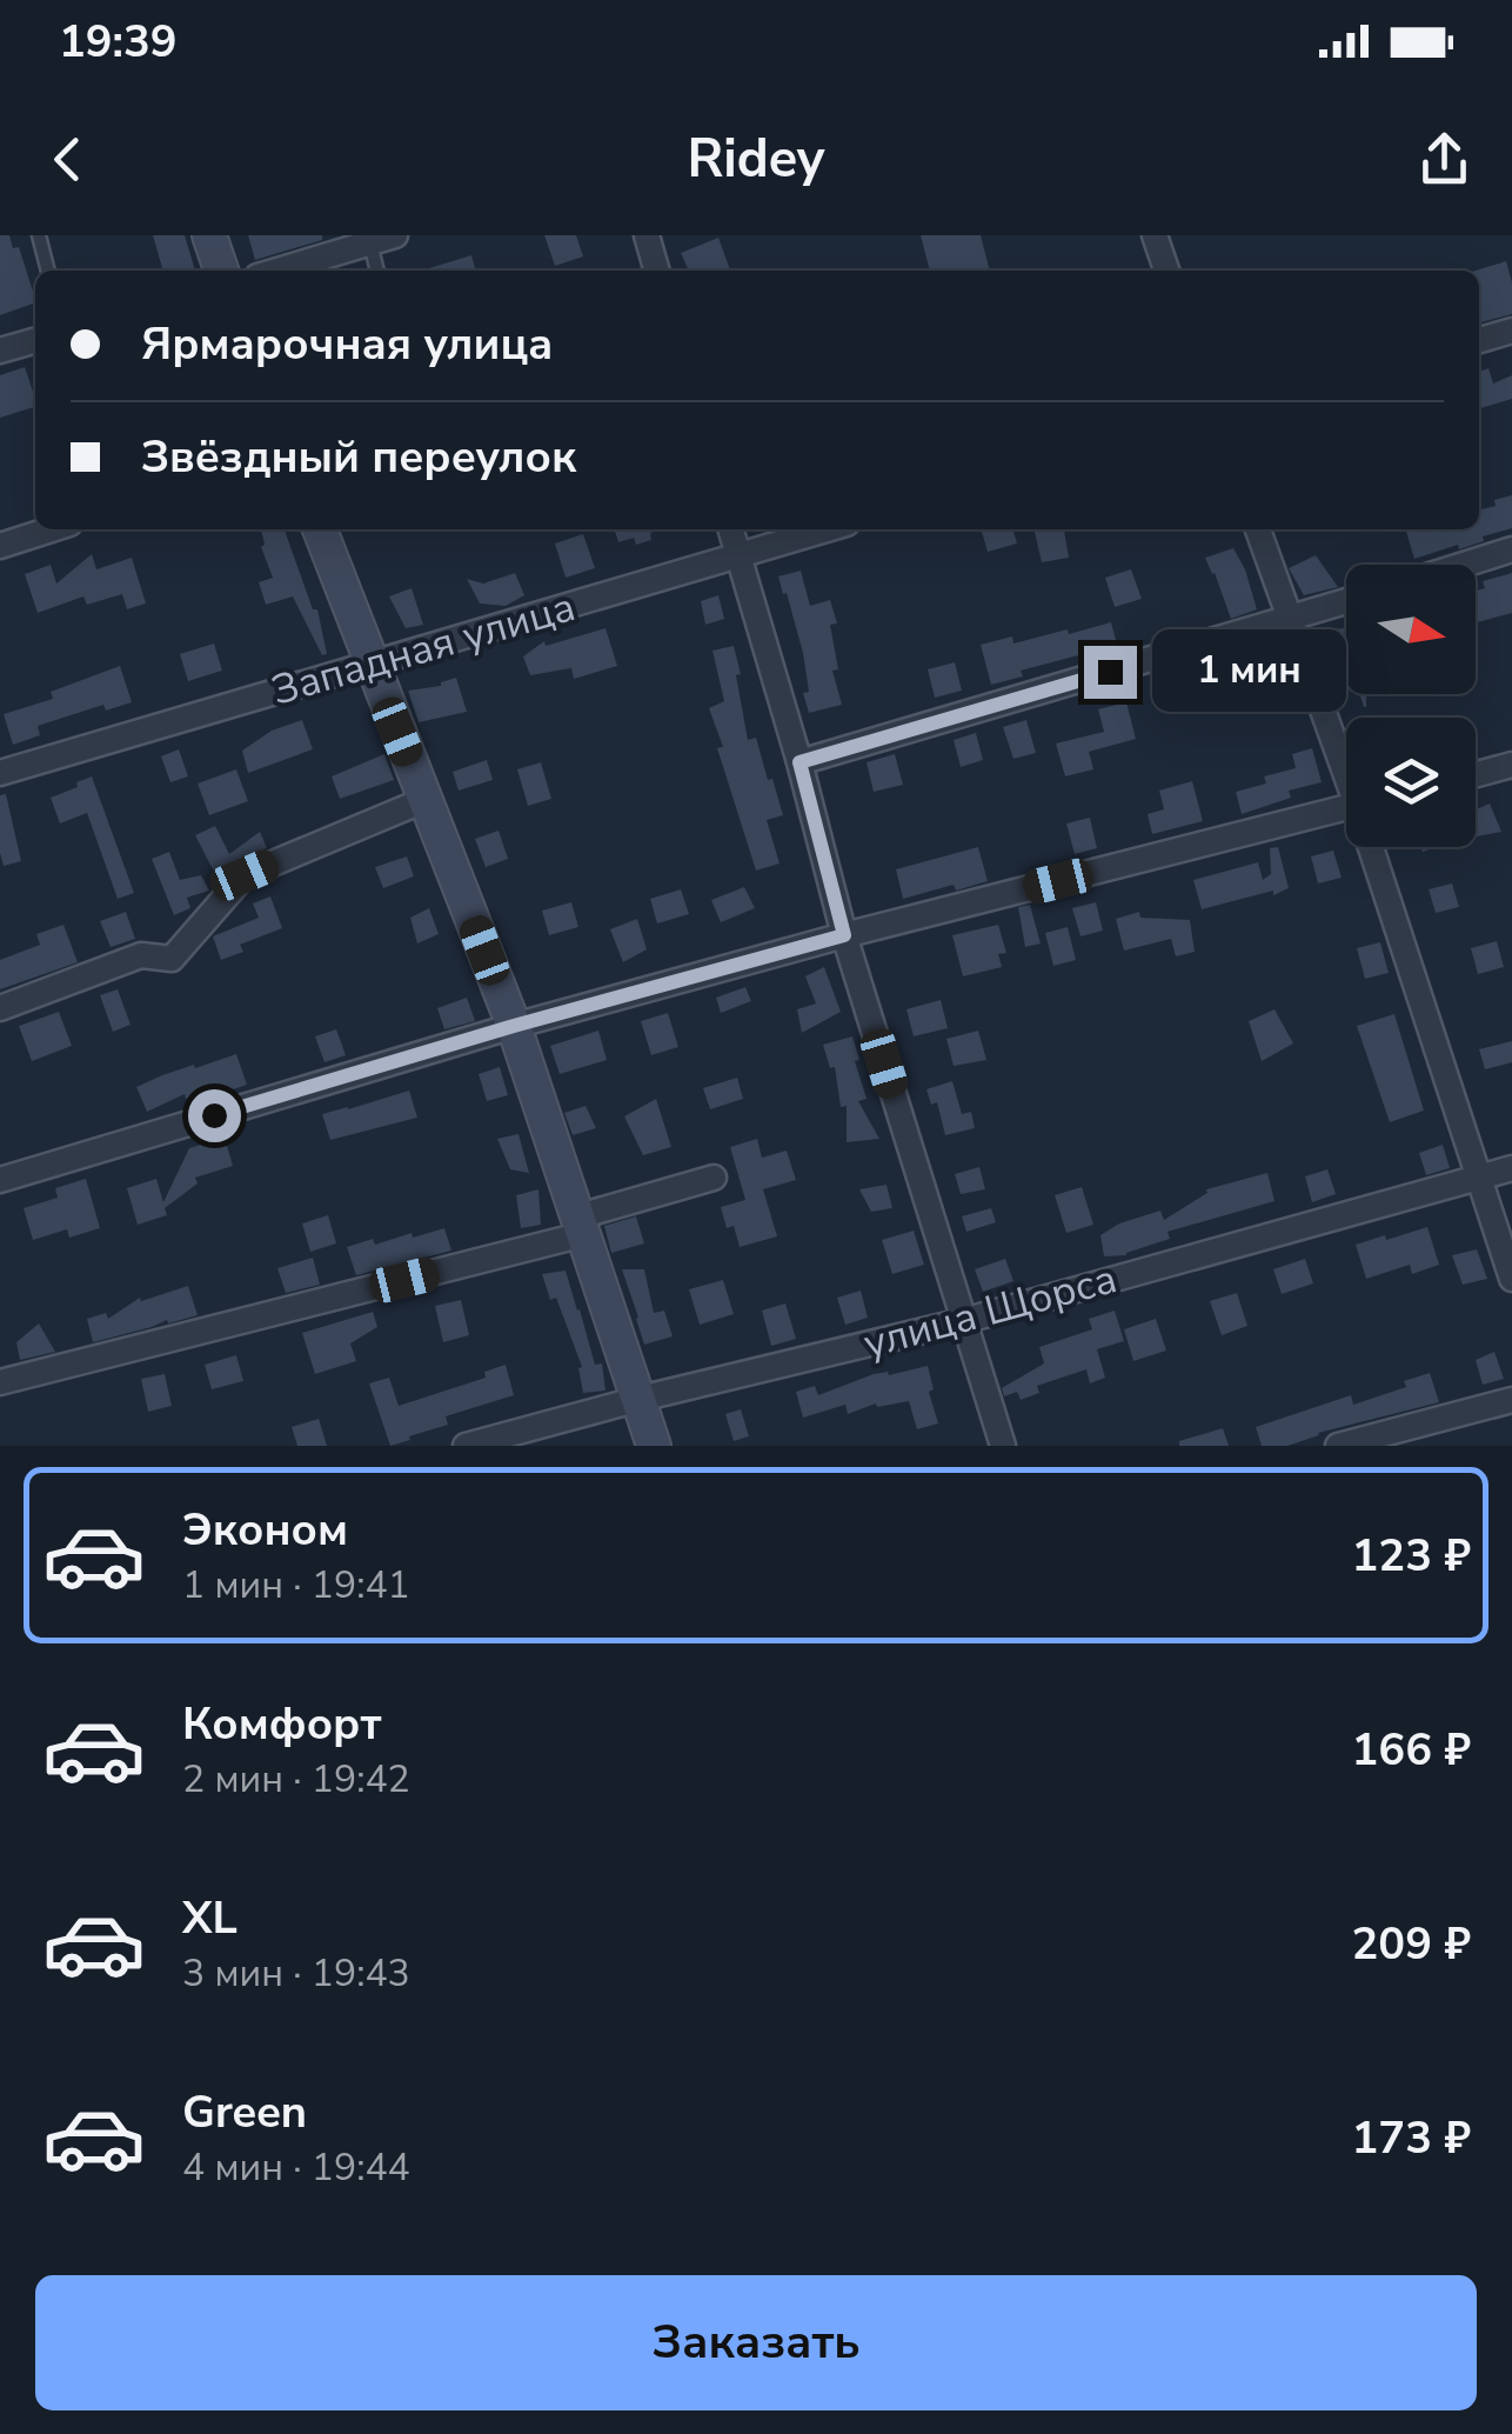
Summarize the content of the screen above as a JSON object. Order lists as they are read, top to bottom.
{
  "streets": {
    "street": ["Западная улица", "улица Щорса"]
  },
  "north": "right",
  "page": {
    "status": "19:39",
    "header": "Ridey",
    "banner": ["Ярмарочная улица", "Звёздный переулок"],
    "bubble": "1 мин",
    "list": [
      {
        "name": "Эконом",
        "note": "1 мин · 19:41",
        "value": "123 ₽"
      },
      {
        "name": "Комфорт",
        "note": "2 мин · 19:42",
        "value": "166 ₽"
      },
      {
        "name": "XL",
        "note": "3 мин · 19:43",
        "value": "209 ₽"
      },
      {
        "name": "Green",
        "note": "4 мин · 19:44",
        "value": "173 ₽"
      }
    ],
    "buttons": "Заказать"
  }
}
